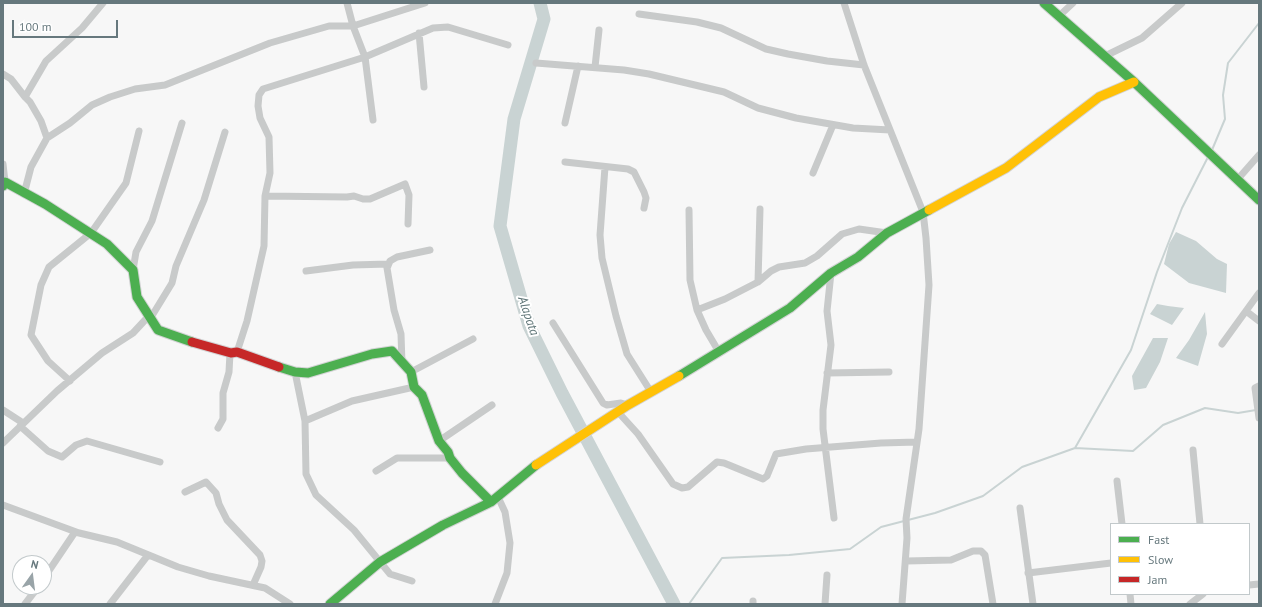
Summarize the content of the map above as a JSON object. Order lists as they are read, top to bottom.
{
  "water": ["Alapata"],
  "legend": ["Fast", "Slow", "Jam"],
  "scale_bar": "100 m",
  "north": "top"
}
